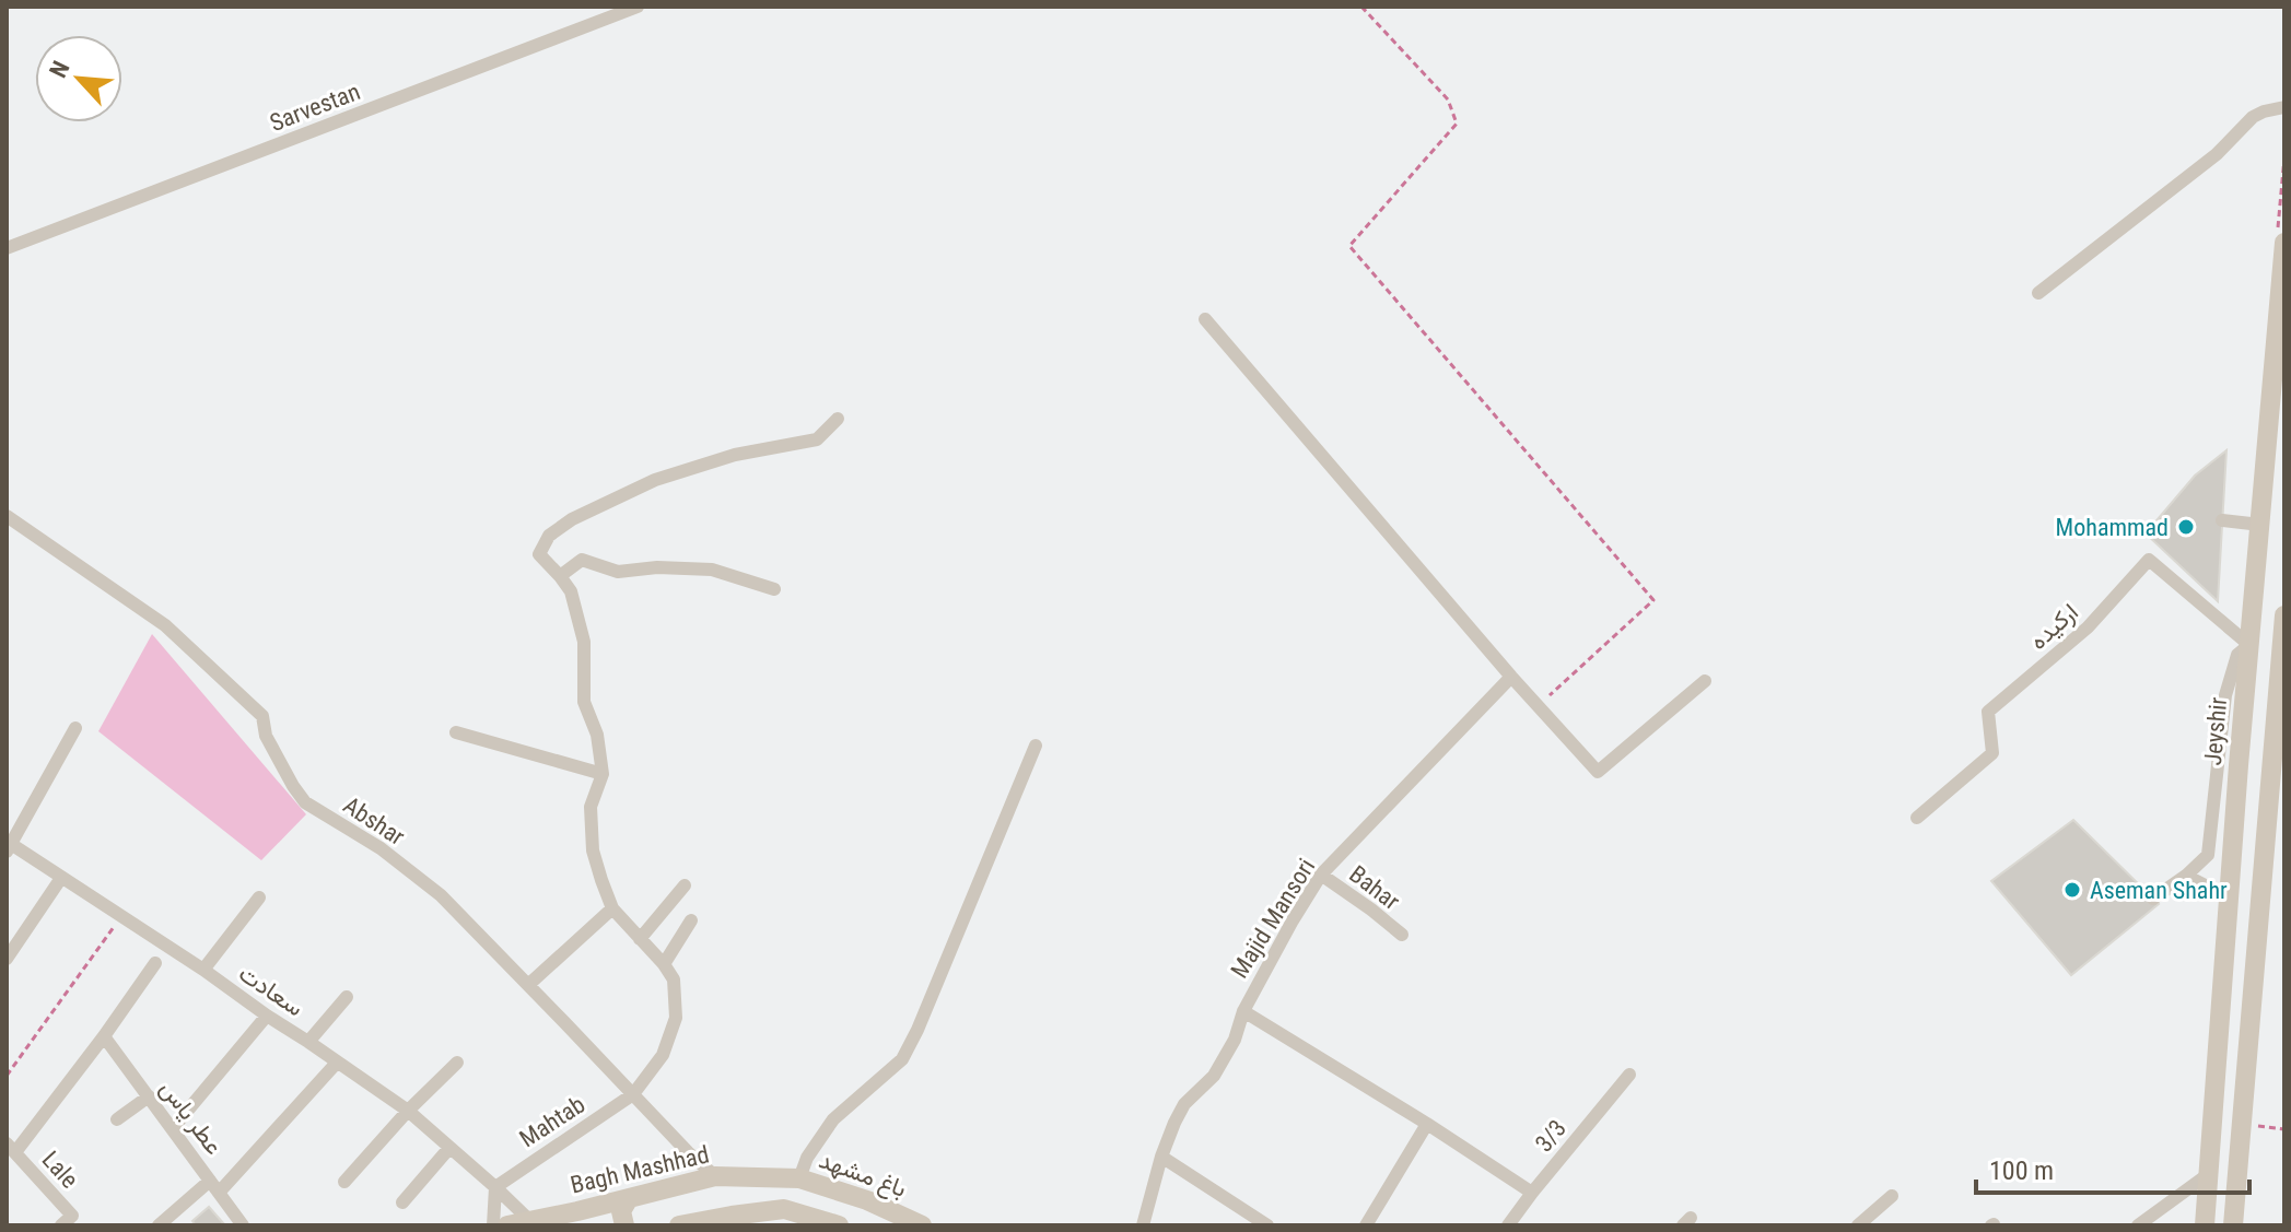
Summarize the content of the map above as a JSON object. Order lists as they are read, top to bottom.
{
  "streets": {
    "main road": ["Jeyshir", "Bagh Mashhad", "باغ مشهد"],
    "street": [
      "Sarvestan",
      "ارکیده",
      "Abshar",
      "Bahar",
      "Majid Mansori",
      "سعادت",
      "عطر یاس",
      "Mahtab",
      "3/3",
      "Lale"
    ]
  },
  "crossings": [
    ["ارکیده", "Jeyshir"],
    ["Abshar", "Mahtab"],
    ["Abshar", "Bagh Mashhad"],
    ["Bahar", "Majid Mansori"],
    ["سعادت", "Mahtab"],
    ["سعادت", "Bagh Mashhad"],
    ["Bagh Mashhad", "باغ مشهد"]
  ],
  "places": ["Mohammad", "Aseman Shahr"],
  "scale_bar": "100 m",
  "north": "top left"
}
